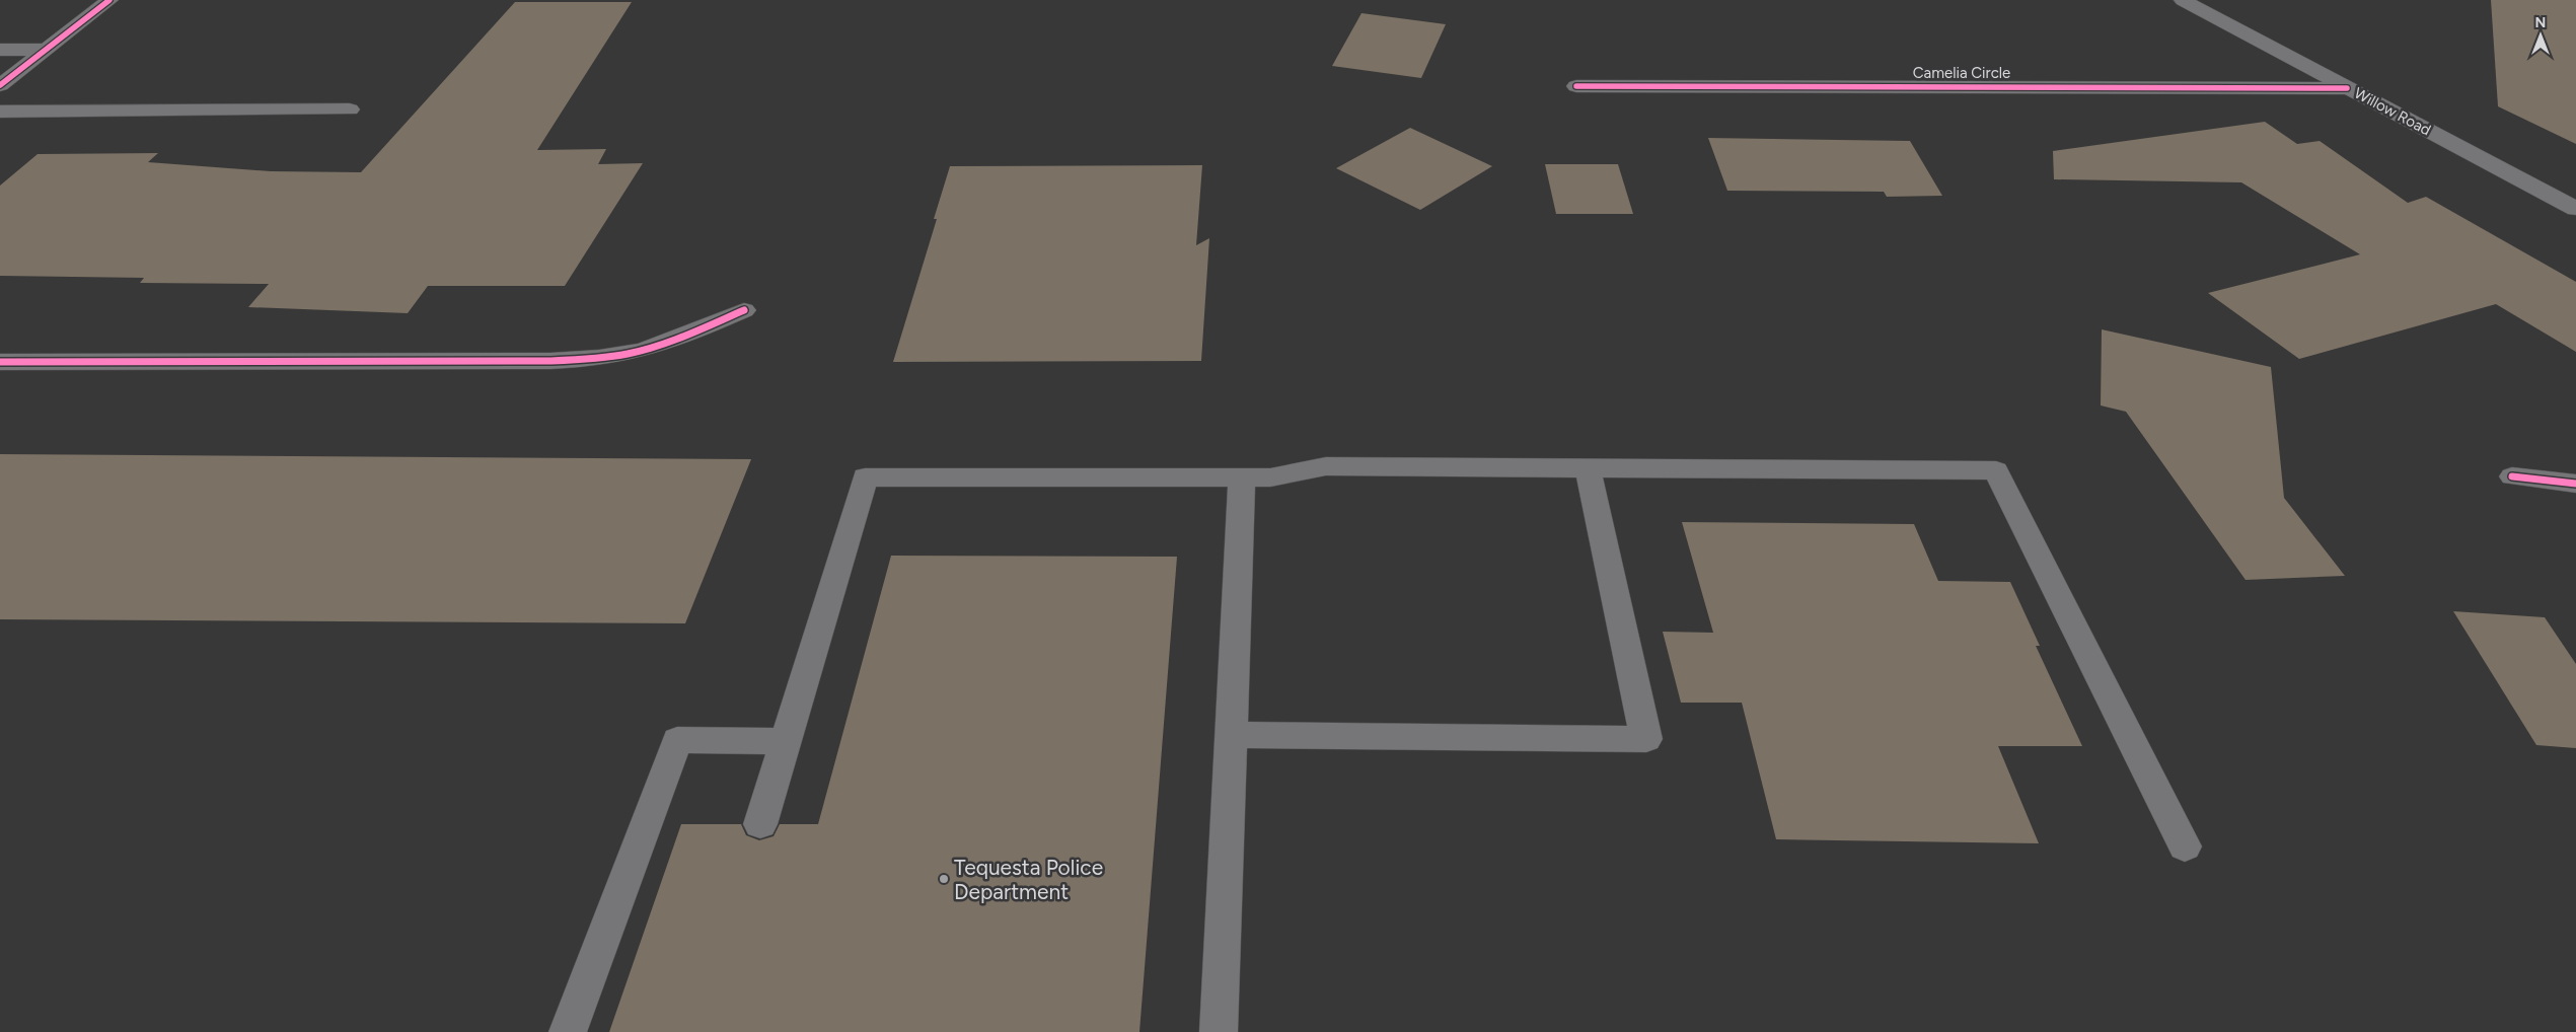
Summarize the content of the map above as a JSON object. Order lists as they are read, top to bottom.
{
  "streets": {
    "street": ["Camelia Circle", "Willow Road"]
  },
  "crossings": [
    ["Camelia Circle", "Willow Road"]
  ],
  "places": ["Tequesta Police Department"],
  "north": "top"
}
